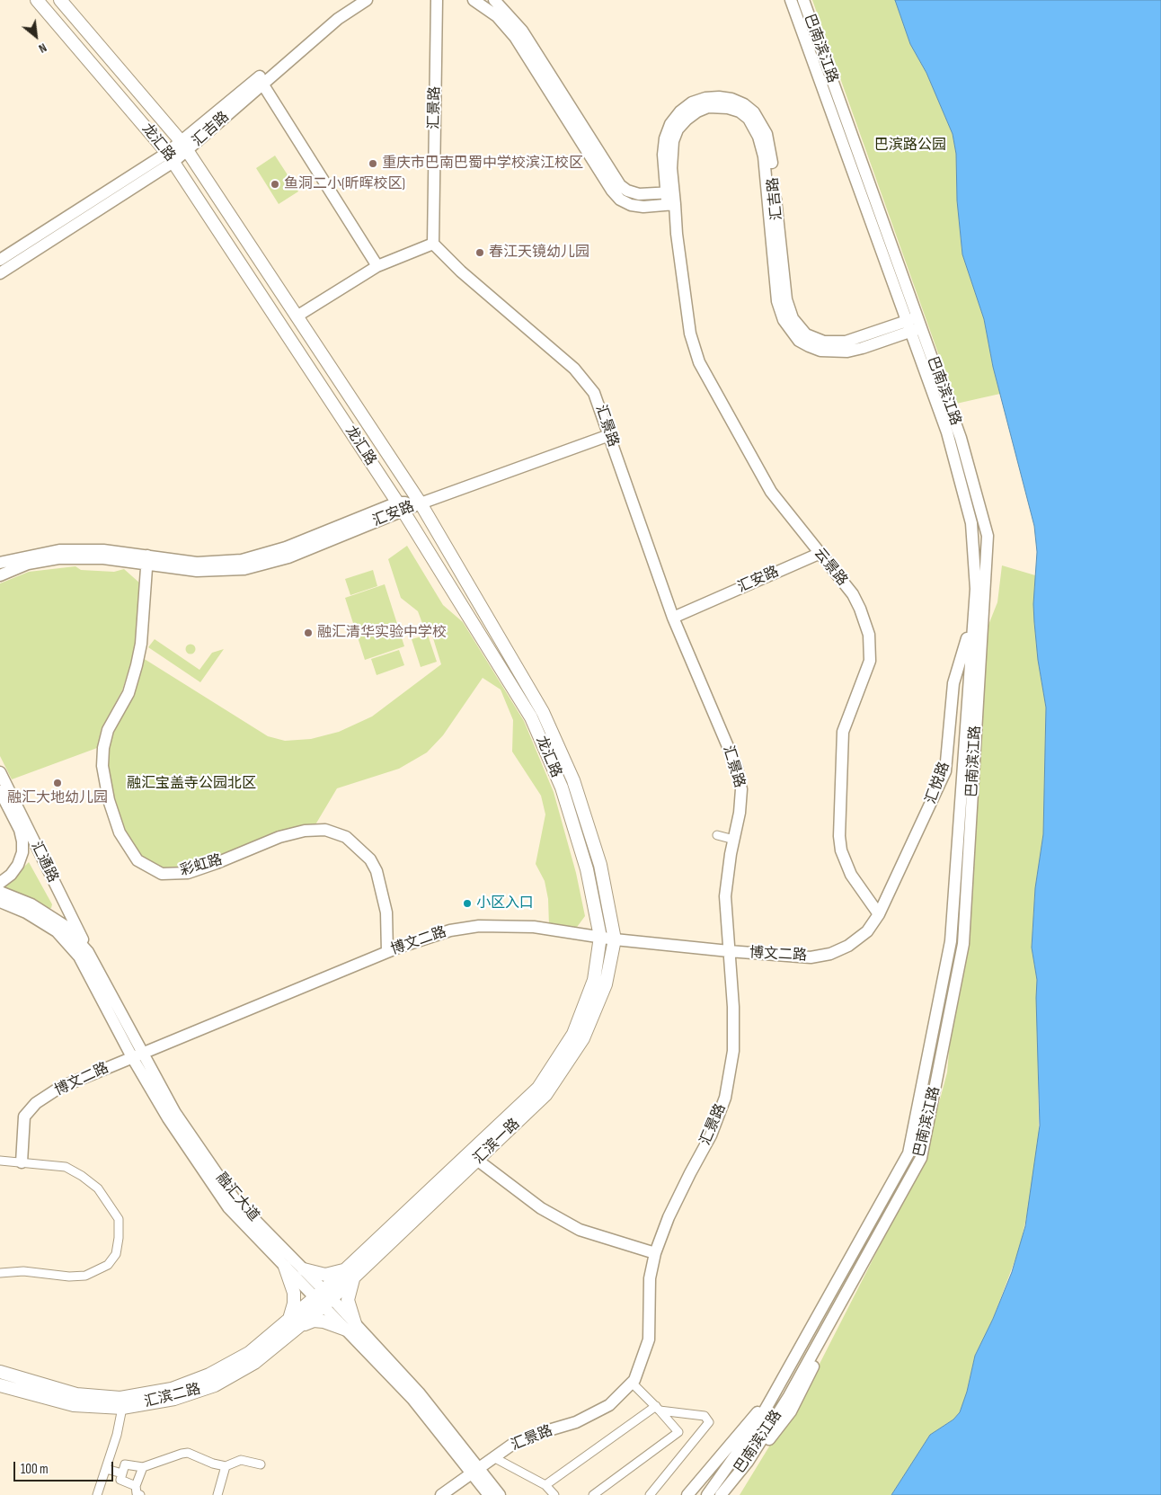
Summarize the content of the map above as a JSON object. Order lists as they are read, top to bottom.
{
  "streets": {
    "main road": ["龙汇路", "汇滨一路", "汇滨二路"],
    "street": [
      "巴南滨江路",
      "汇景路",
      "汇吉路",
      "汇安路",
      "云景路",
      "汇悦路",
      "汇通路",
      "彩虹路",
      "博文二路",
      "融汇大道"
    ]
  },
  "crossings": [
    ["巴南滨江路", "汇吉路"],
    ["巴南滨江路", "汇悦路"],
    ["汇景路", "汇安路"],
    ["汇景路", "博文二路"],
    ["汇景路", "融汇大道"],
    ["汇吉路", "龙汇路"],
    ["汇吉路", "云景路"],
    ["龙汇路", "汇安路"],
    ["龙汇路", "博文二路"],
    ["龙汇路", "汇滨一路"],
    ["汇安路", "云景路"],
    ["汇安路", "彩虹路"],
    ["云景路", "汇悦路"],
    ["云景路", "博文二路"],
    ["汇悦路", "博文二路"],
    ["汇通路", "融汇大道"],
    ["彩虹路", "博文二路"],
    ["博文二路", "汇滨一路"],
    ["博文二路", "融汇大道"],
    ["汇滨一路", "融汇大道"],
    ["汇滨一路", "汇滨二路"],
    ["融汇大道", "汇滨二路"]
  ],
  "parks": ["巴滨路公园", "融汇宝盖寺公园北区"],
  "places": [
    "重庆市巴南巴蜀中学校滨江校区",
    "鱼洞二小(昕晖校区)",
    "春江天镜幼儿园",
    "融汇清华实验中学校",
    "融汇大地幼儿园",
    "小区入口"
  ],
  "scale_bar": "100 m",
  "north": "bottom right"
}
